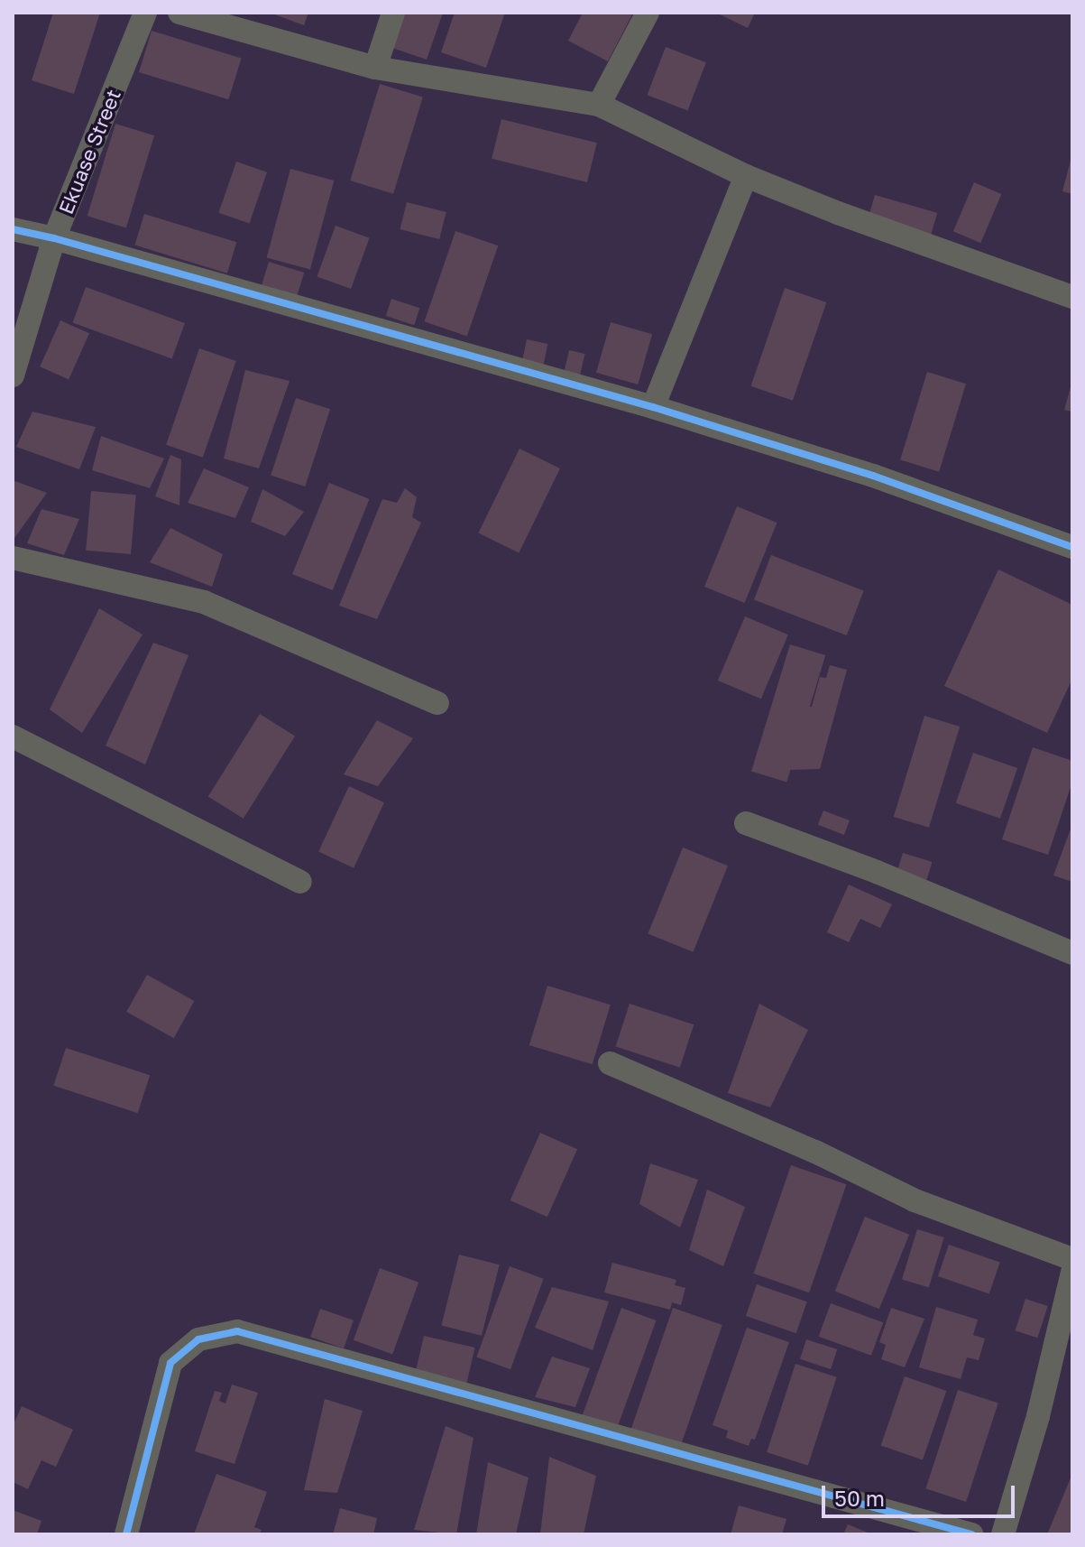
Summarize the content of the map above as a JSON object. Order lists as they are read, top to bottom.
{
  "streets": {
    "street": ["Ekuase Street"]
  },
  "scale_bar": "50 m"
}
